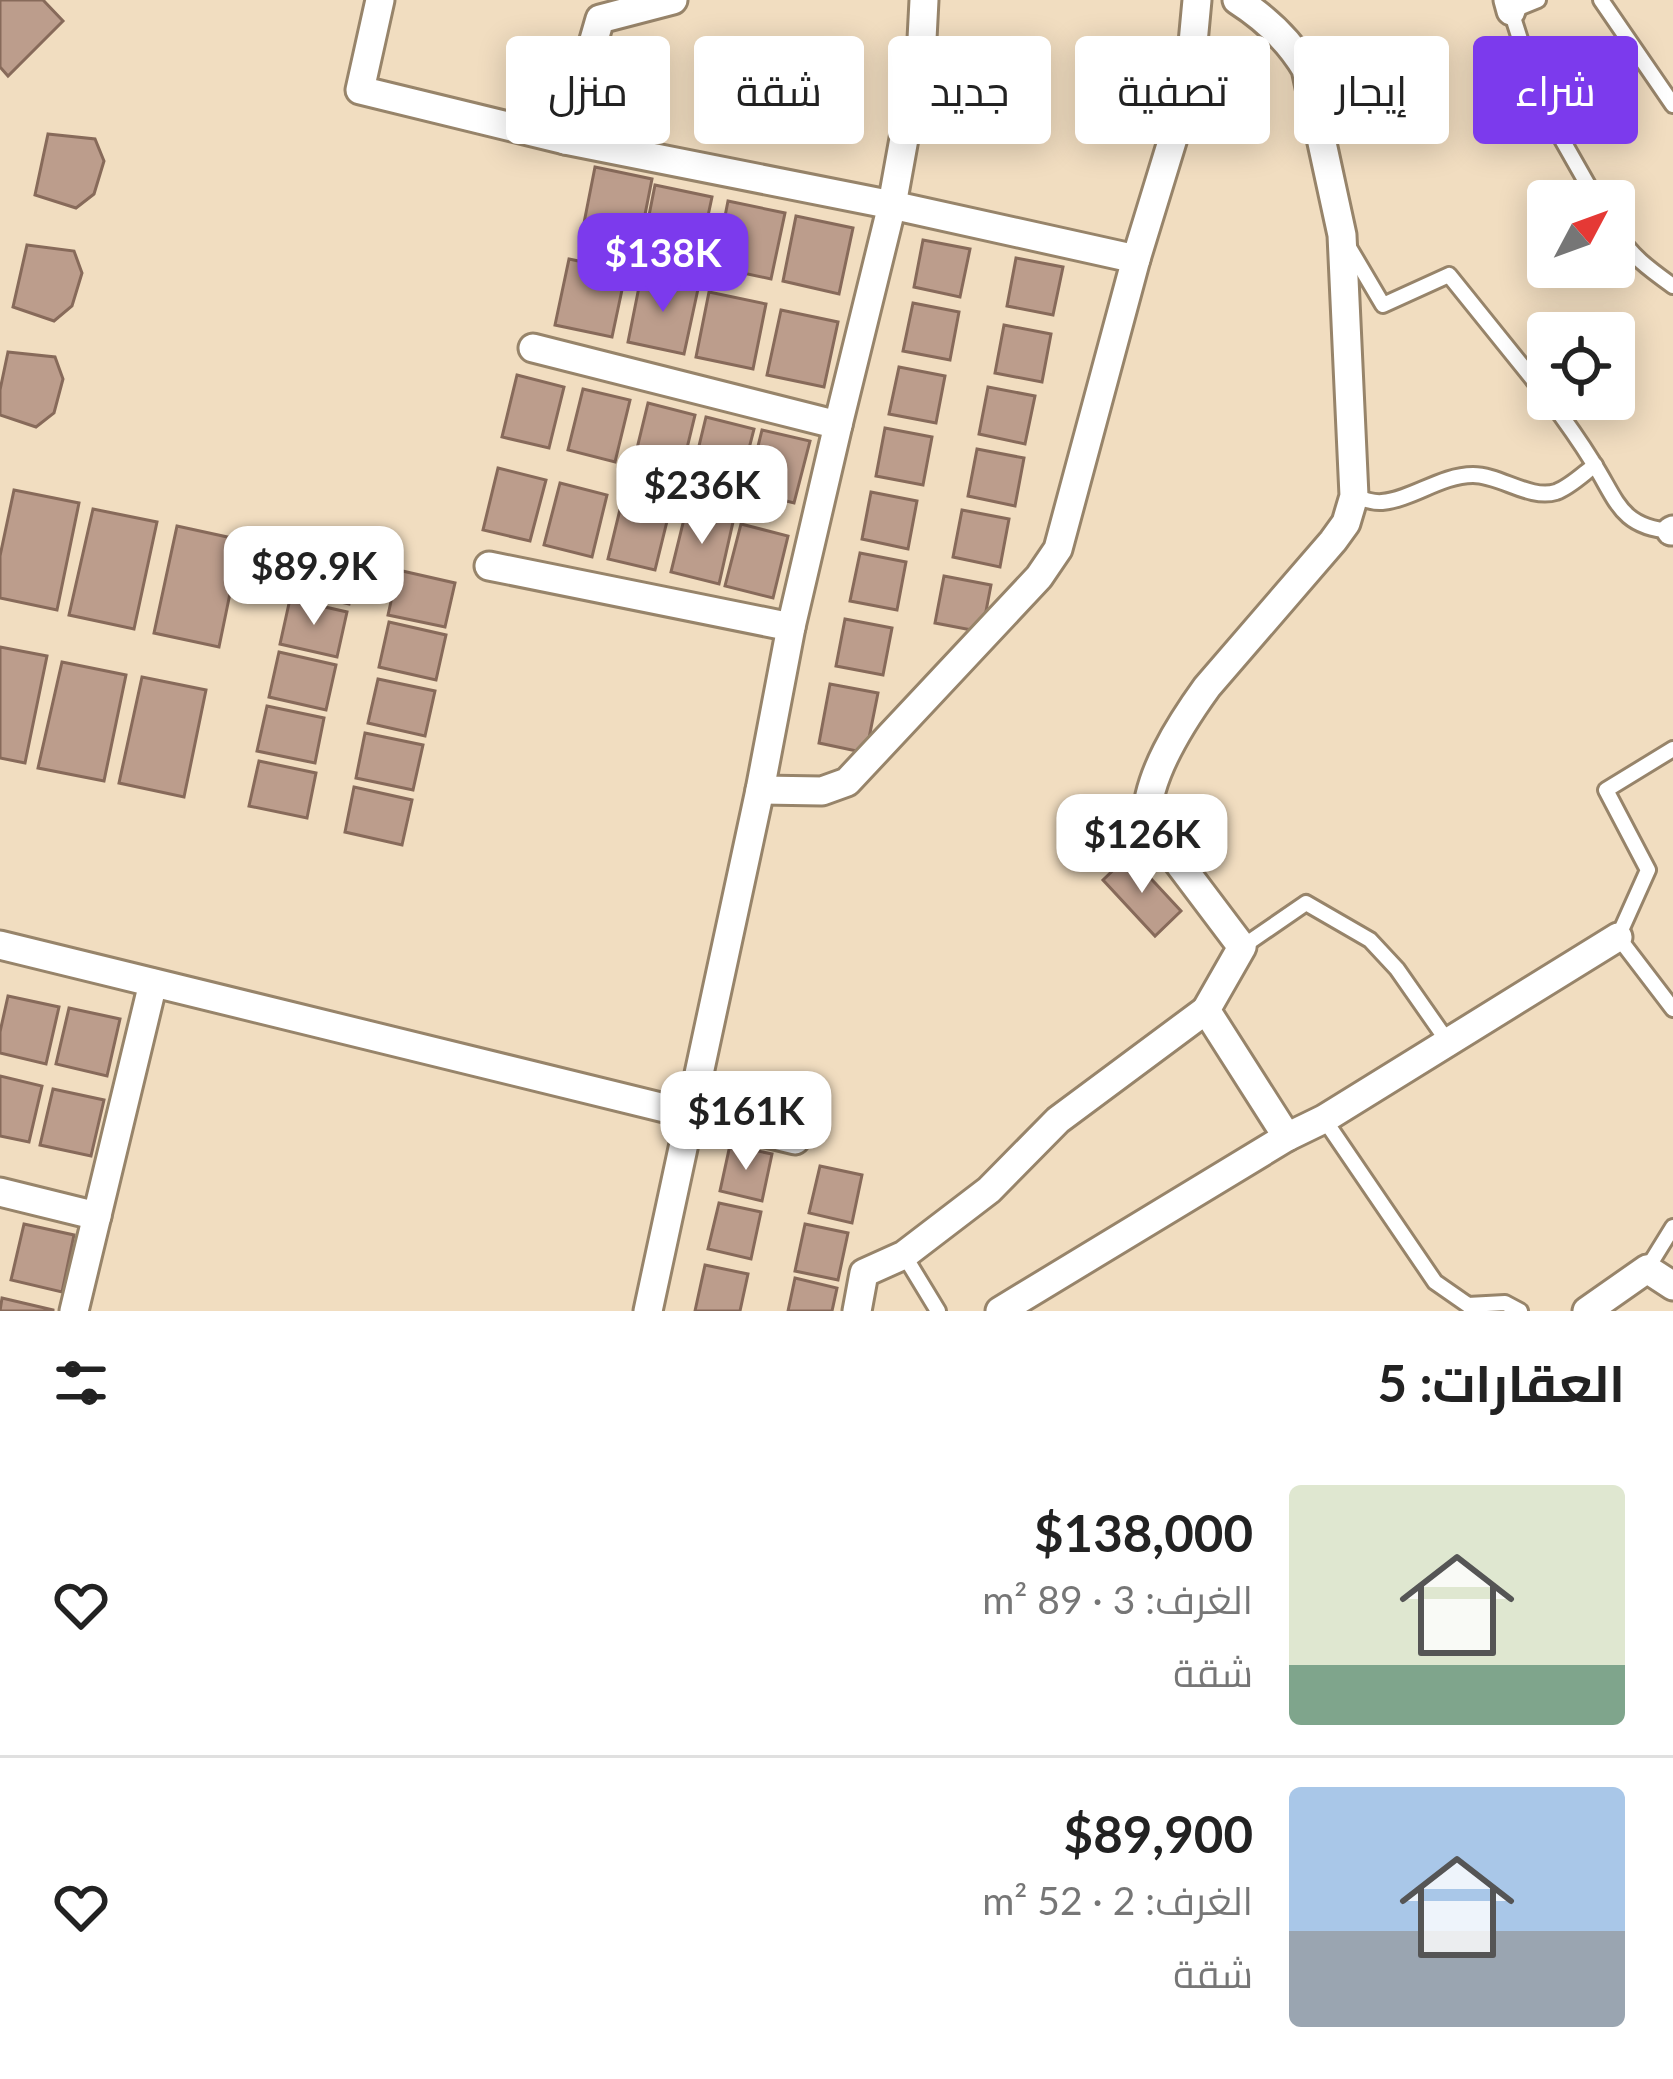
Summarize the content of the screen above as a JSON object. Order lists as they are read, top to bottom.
{
  "north": "top right",
  "page": {
    "chip": [
      "شراء",
      "إيجار",
      "تصفية",
      "جديد",
      "شقة",
      "منزل"
    ],
    "price": [
      "$138K",
      "$236K",
      "$89.9K",
      "$126K",
      "$161K"
    ],
    "heading": "العقارات: 5",
    "list": [
      {
        "name": "$138,000",
        "note": "الغرف: 3 · 89 m² · شقة"
      },
      {
        "name": "$89,900",
        "note": "الغرف: 2 · 52 m² · شقة"
      }
    ]
  }
}
